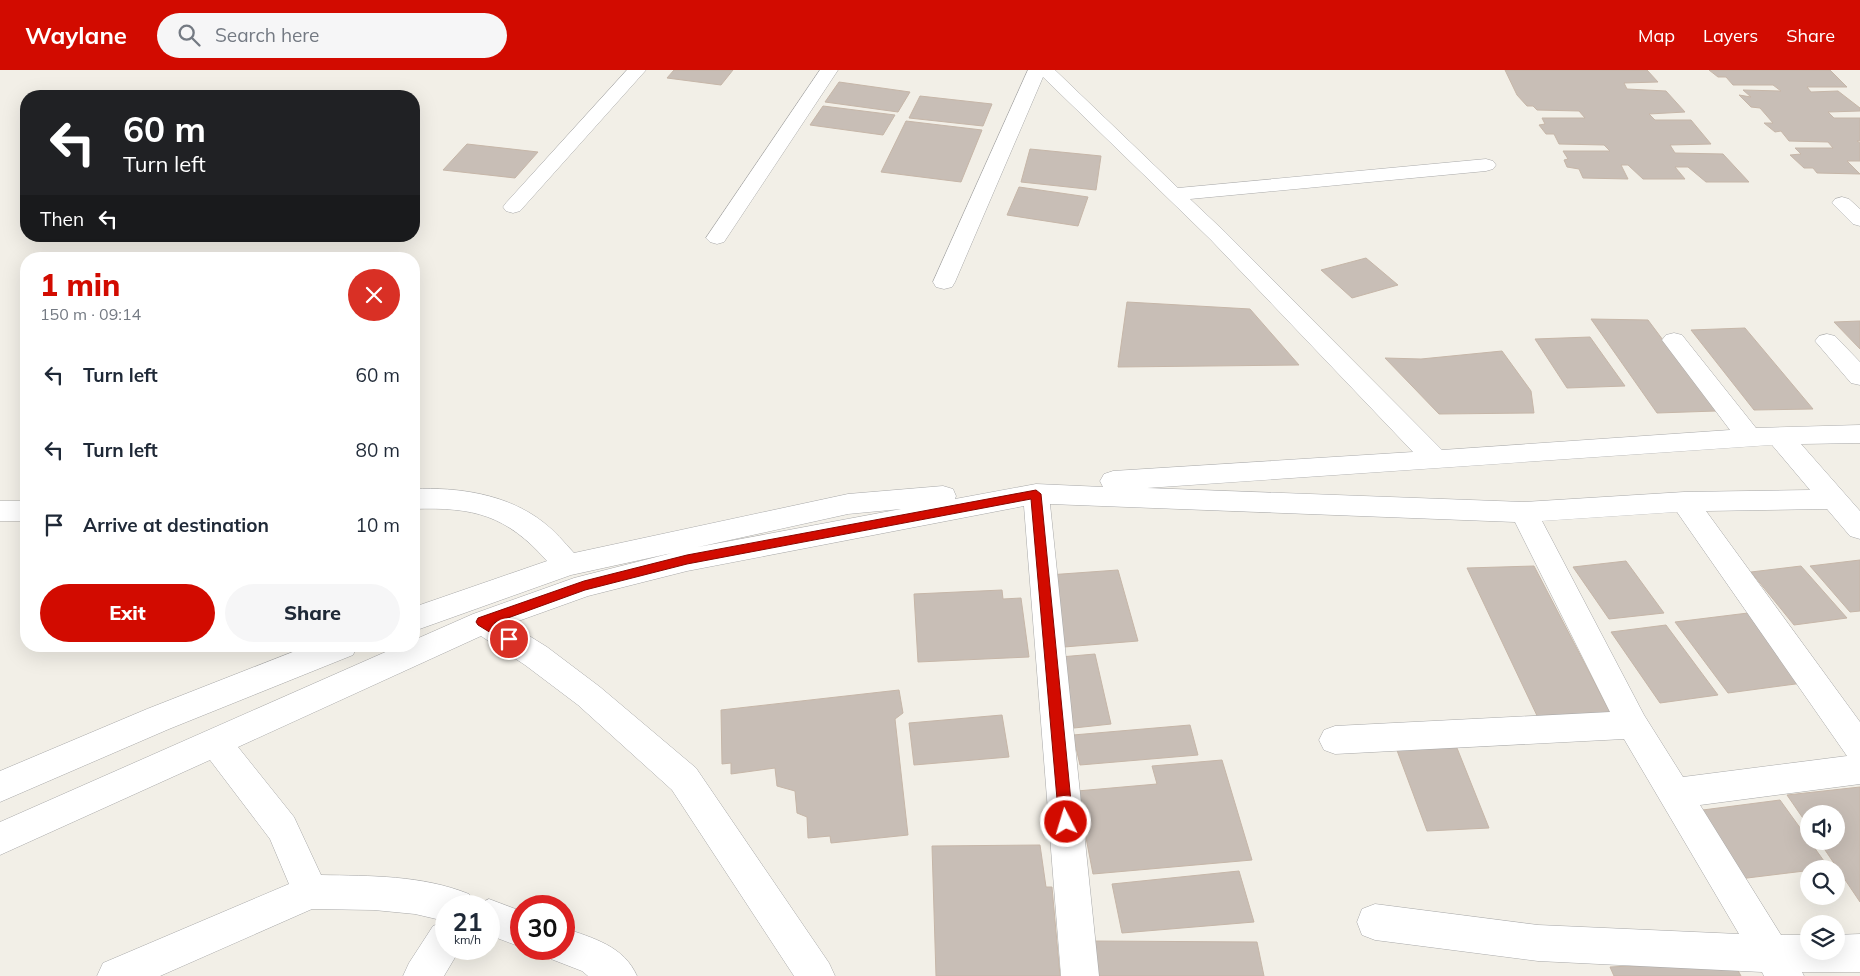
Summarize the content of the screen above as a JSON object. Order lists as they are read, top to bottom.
{
  "page": {
    "header": "Waylane",
    "search": "Search here",
    "nav": ["Map", "Layers", "Share"],
    "turn": ["60 m", "Turn left"],
    "then": "Then",
    "heading": ["1 min", "150 m · 09:14"],
    "list": [
      {
        "name": "Turn left",
        "value": "60 m"
      },
      {
        "name": "Turn left",
        "value": "80 m"
      },
      {
        "name": "Arrive at destination",
        "value": "10 m"
      }
    ],
    "buttons": ["Exit", "Share"],
    "speed": "21 km/h",
    "limit": "30"
  }
}
